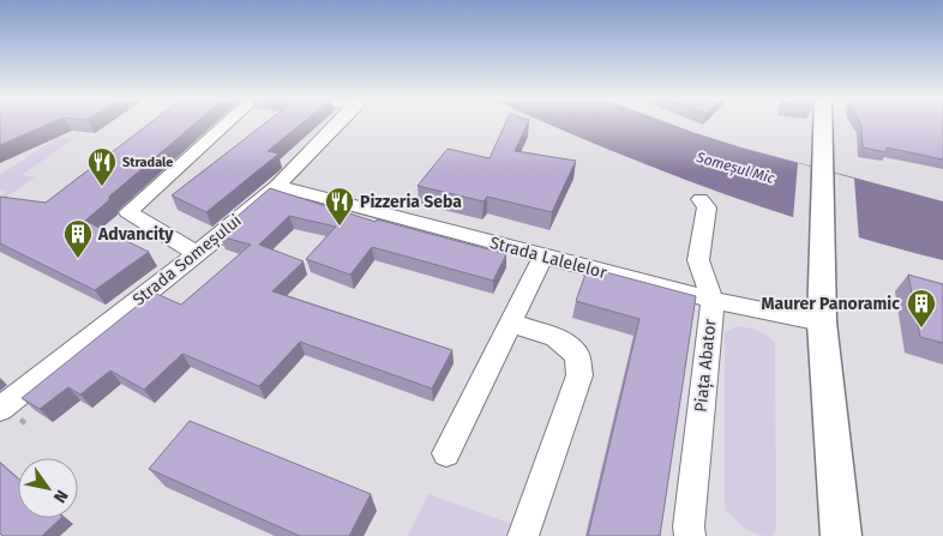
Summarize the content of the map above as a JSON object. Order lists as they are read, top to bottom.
{
  "streets": {
    "street": ["Strada Lalelelor", "Strada Someșului", "Piața Abator"]
  },
  "crossings": [
    ["Strada Lalelelor", "Strada Someșului"],
    ["Strada Lalelelor", "Piața Abator"]
  ],
  "water": ["Someșul Mic"],
  "places": {
    "restaurant": ["Stradale", "Pizzeria Seba"],
    "building": ["Advancity", "Maurer Panoramic"]
  },
  "north": "bottom right"
}
